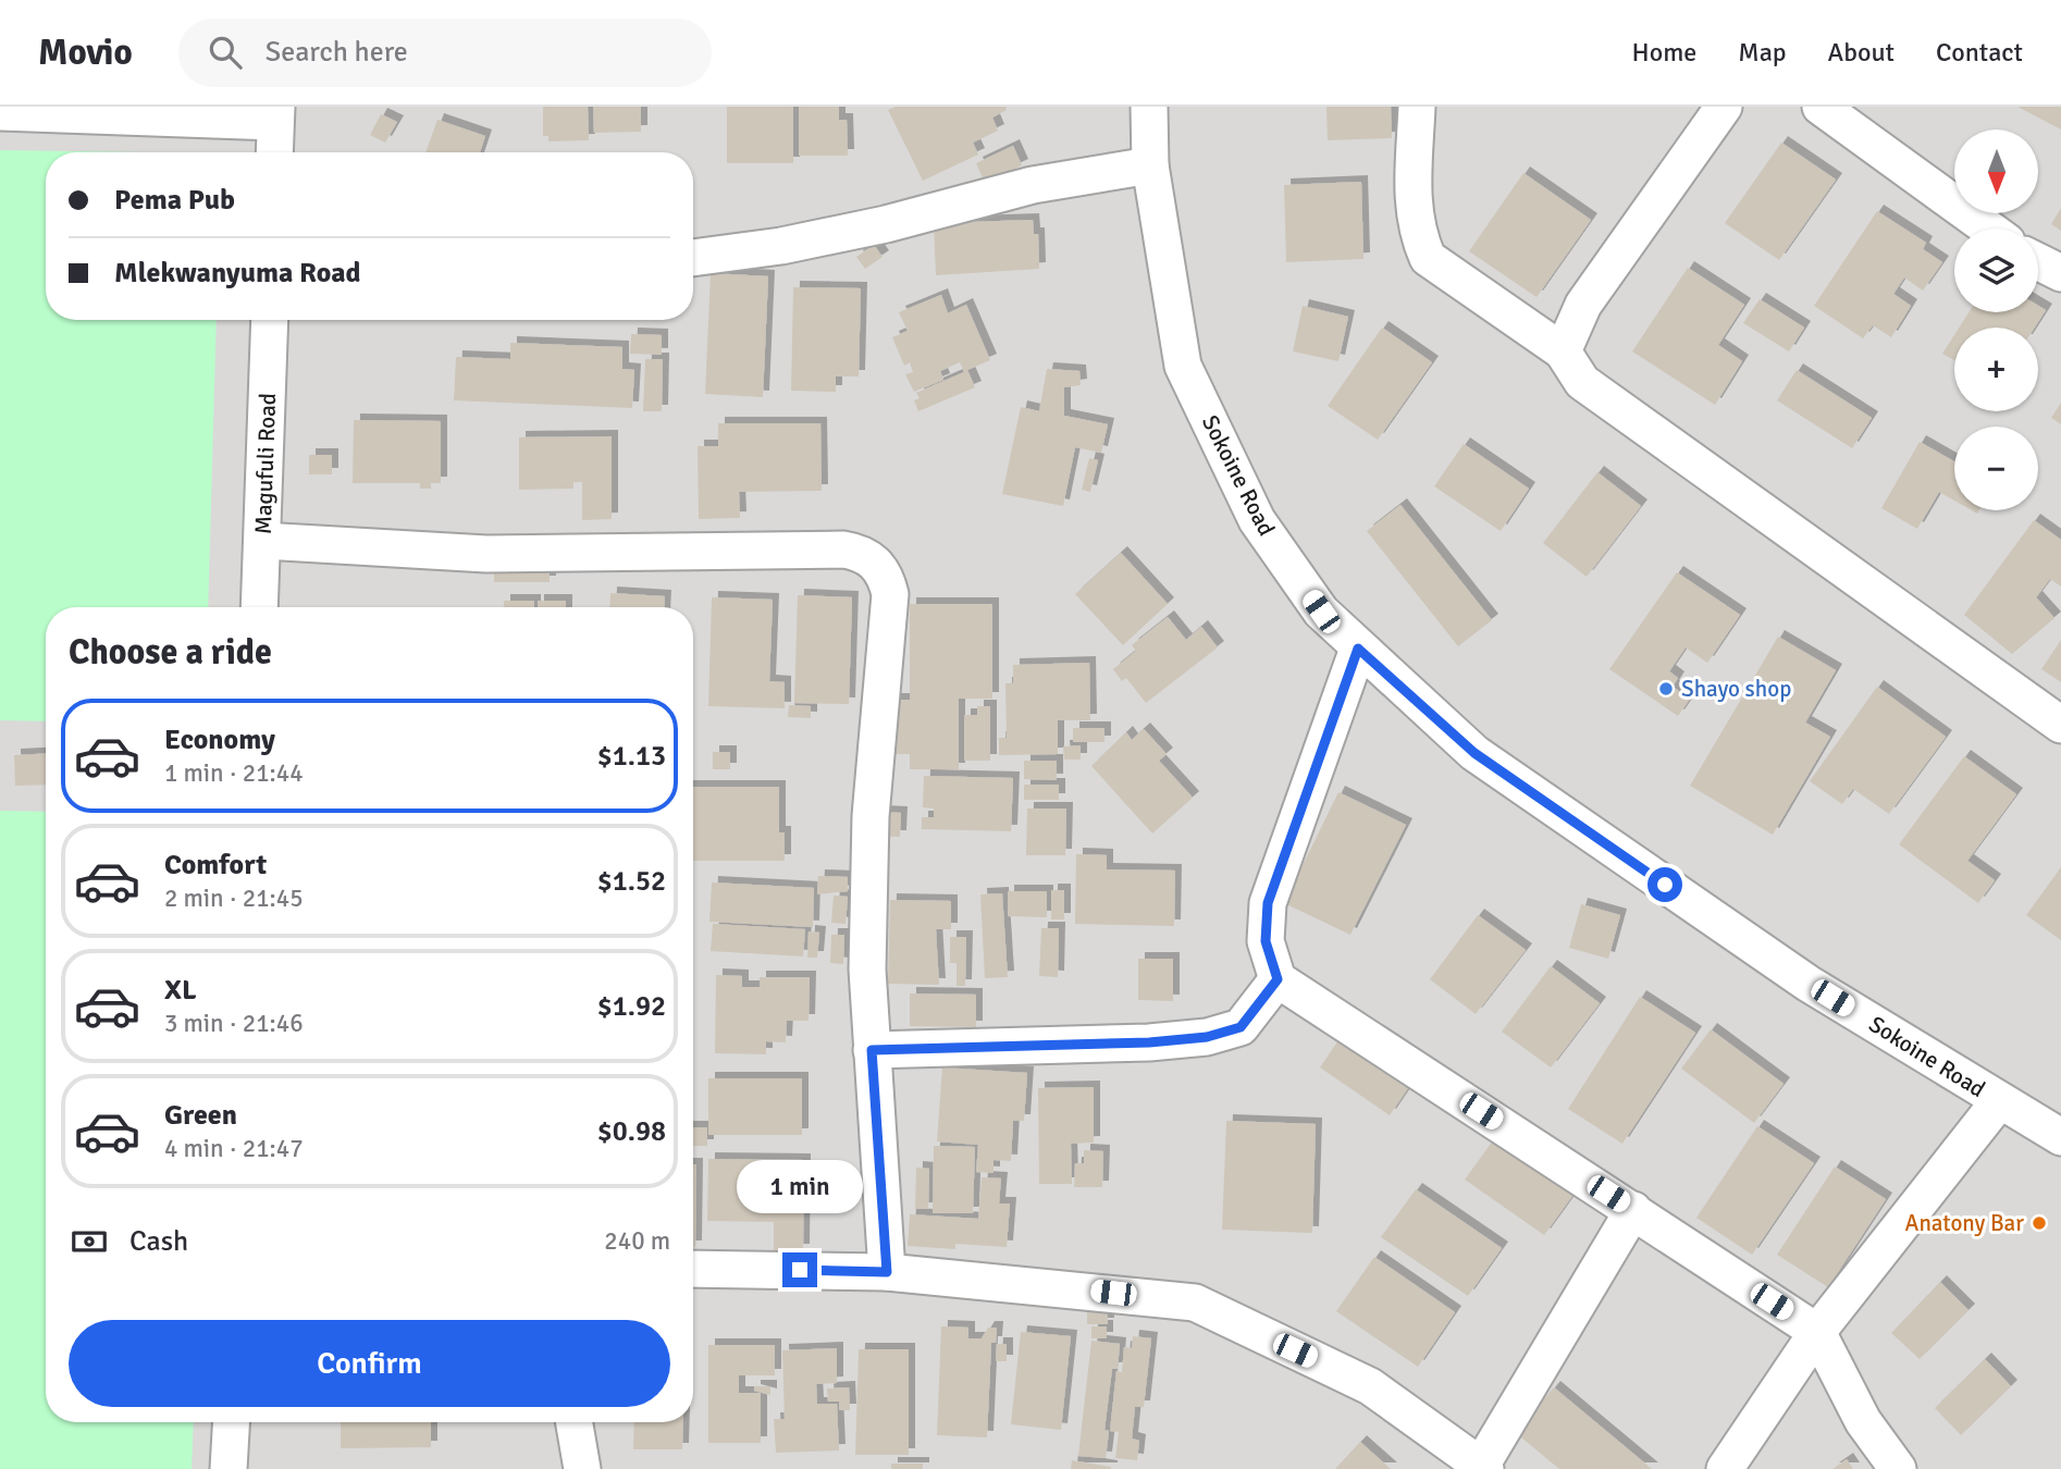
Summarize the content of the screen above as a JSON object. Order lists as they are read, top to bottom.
{
  "streets": {
    "street": ["Magufuli Road", "Sokoine Road"]
  },
  "places": ["Shayo shop", "Anatony Bar"],
  "north": "bottom",
  "page": {
    "header": "Movio",
    "search": "Search here",
    "nav": [
      "Home",
      "Map",
      "About",
      "Contact"
    ],
    "map_buttons": ["+", "−"],
    "banner": ["Pema Pub", "Mlekwanyuma Road"],
    "heading": "Choose a ride",
    "list": [
      {
        "name": "Economy",
        "note": "1 min · 21:44",
        "value": "$1.13"
      },
      {
        "name": "Comfort",
        "note": "2 min · 21:45",
        "value": "$1.52"
      },
      {
        "name": "XL",
        "note": "3 min · 21:46",
        "value": "$1.92"
      },
      {
        "name": "Green",
        "note": "4 min · 21:47",
        "value": "$0.98"
      }
    ],
    "bubble": "1 min",
    "pay": ["Cash", "240 m"],
    "buttons": "Confirm"
  }
}
